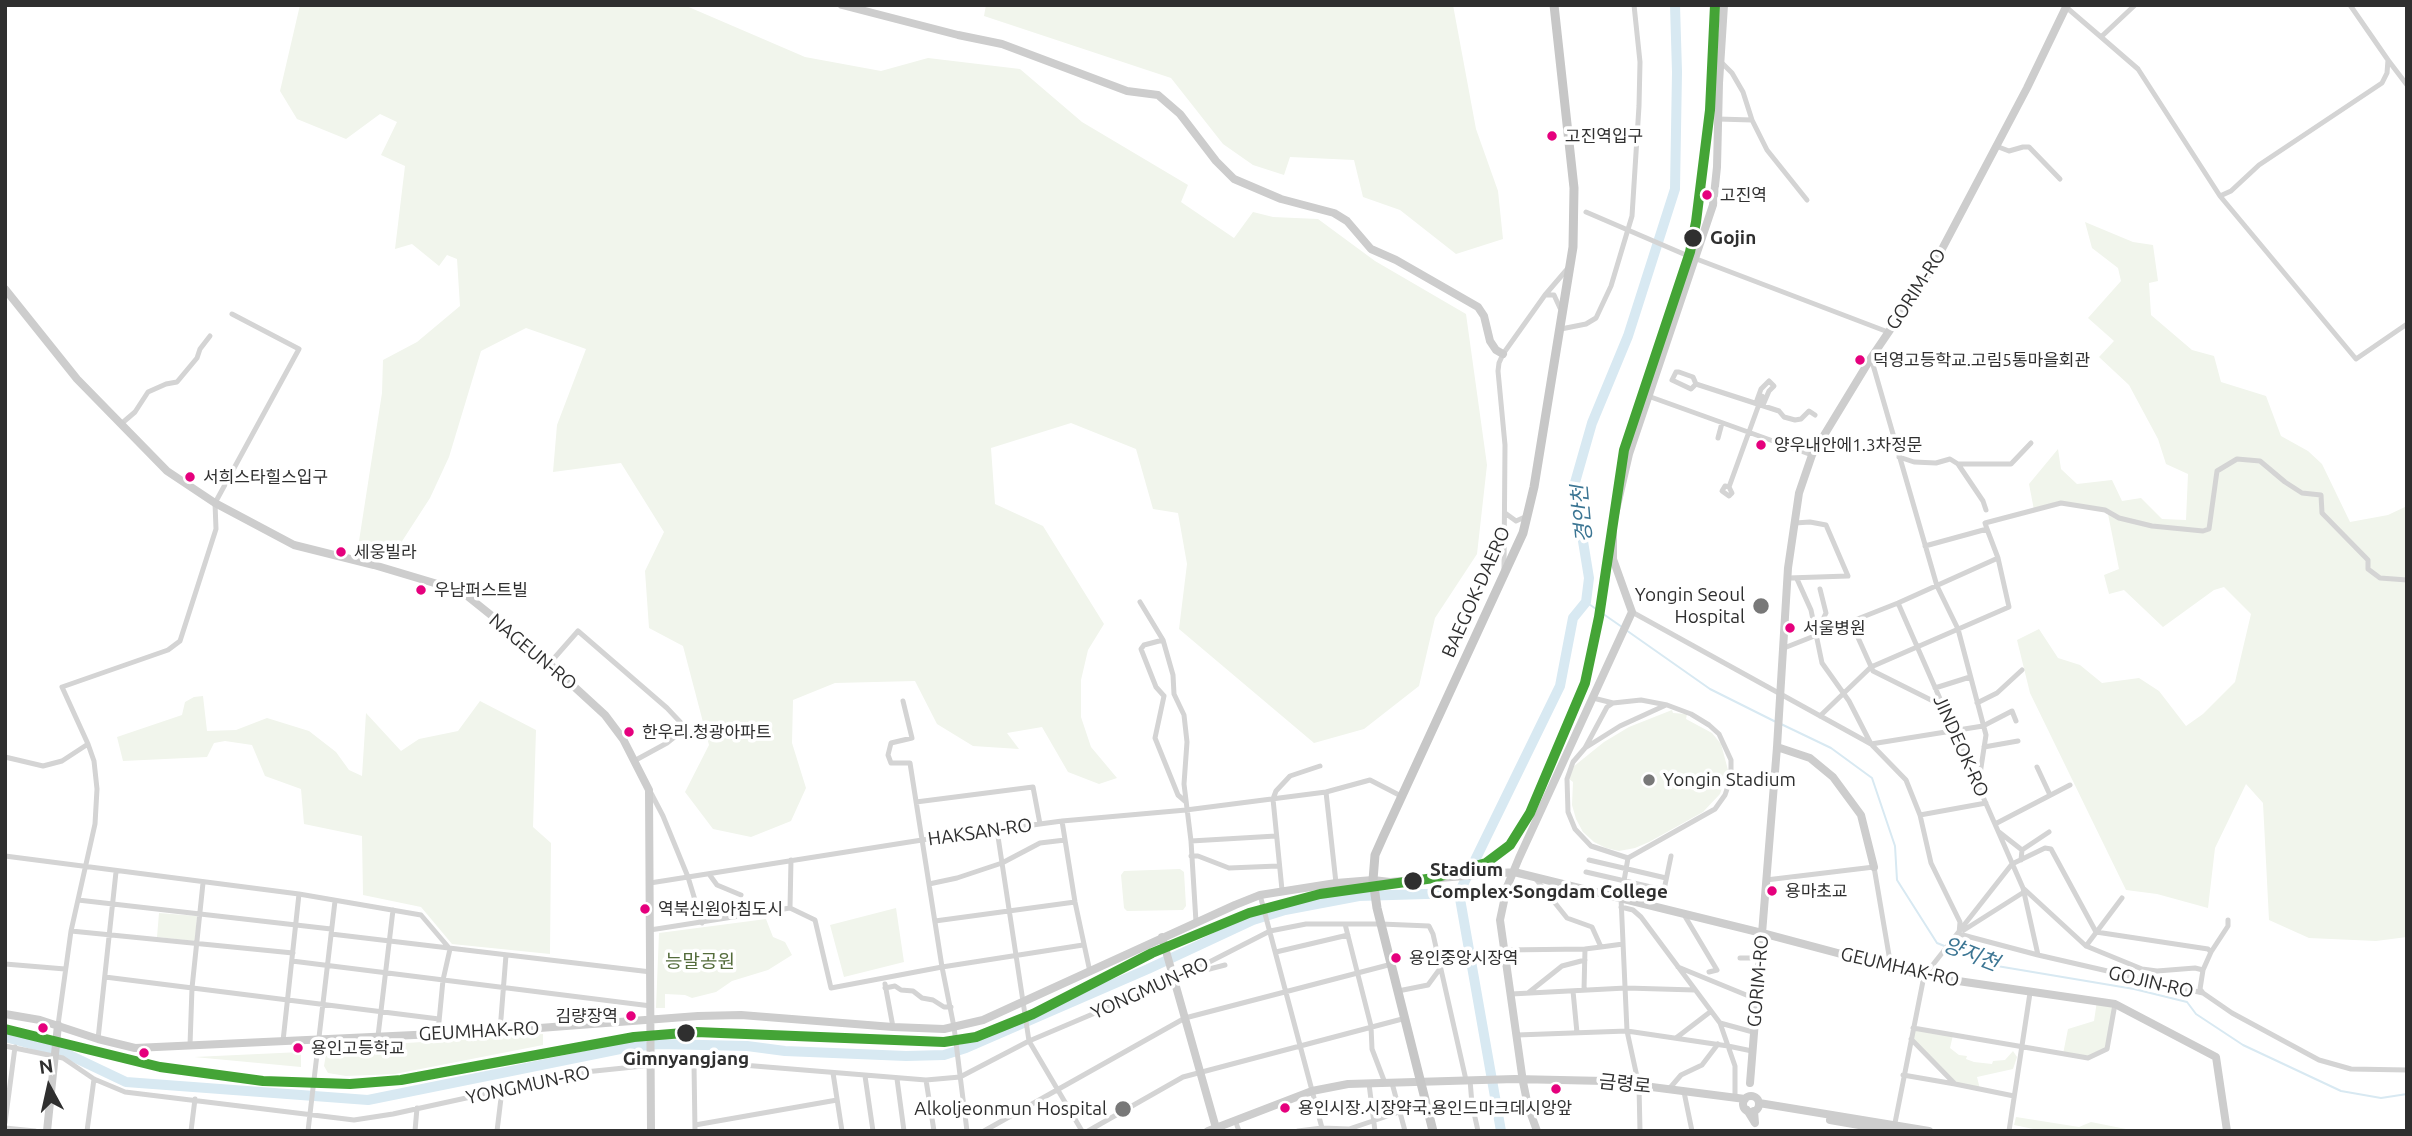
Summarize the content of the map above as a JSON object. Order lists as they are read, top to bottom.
{
  "streets": {
    "main road": [
      "GORIM-RO",
      "BAEGOK-DAERO",
      "NAGEUN-RO",
      "GEUMHAK-RO",
      "금령로"
    ],
    "street": [
      "JINDEOK-RO",
      "HAKSAN-RO",
      "GOJIN-RO",
      "YONGMUN-RO"
    ]
  },
  "crossings": [
    ["GORIM-RO", "GEUMHAK-RO"],
    ["GORIM-RO", "금령로"],
    ["BAEGOK-DAERO", "HAKSAN-RO"],
    ["BAEGOK-DAERO", "GEUMHAK-RO"],
    ["BAEGOK-DAERO", "YONGMUN-RO"],
    ["BAEGOK-DAERO", "금령로"],
    ["NAGEUN-RO", "HAKSAN-RO"],
    ["NAGEUN-RO", "GEUMHAK-RO"],
    ["NAGEUN-RO", "YONGMUN-RO"],
    ["JINDEOK-RO", "GOJIN-RO"]
  ],
  "water": ["경안천", "양지천"],
  "parks": ["능말공원"],
  "places": [
    "고진역입구",
    "고진역",
    "Gojin",
    "덕영고등학교.고림5통마을회관",
    "양우내안에1.3차정문",
    "서희스타힐스입구",
    "세웅빌라",
    "우남퍼스트빌",
    "Yongin Seoul Hospital",
    "서울병원",
    "한우리.청광아파트",
    "Yongin Stadium",
    "Stadium Complex·Songdam College",
    "용마초교",
    "역북신원아침도시",
    "용인중앙시장역",
    "김량장역",
    "Gimnyangjang",
    "용인고등학교",
    "용인시장.시장약국.용인드마크데시앙앞",
    "Alkoljeonmun Hospital"
  ],
  "north": "top"
}
